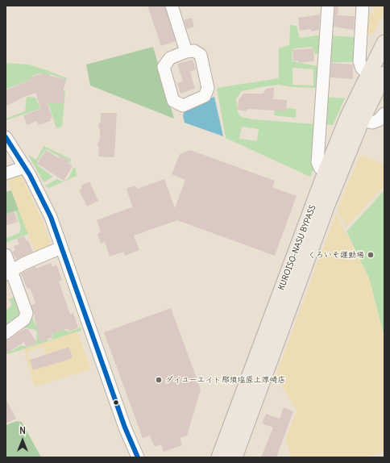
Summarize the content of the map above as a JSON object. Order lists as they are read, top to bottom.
{
  "streets": {
    "main road": ["KUROISO-NASU BYPASS"]
  },
  "places": ["くろいそ運動場", "ダイユーエイト那須塩原上厚崎店"],
  "north": "top"
}
